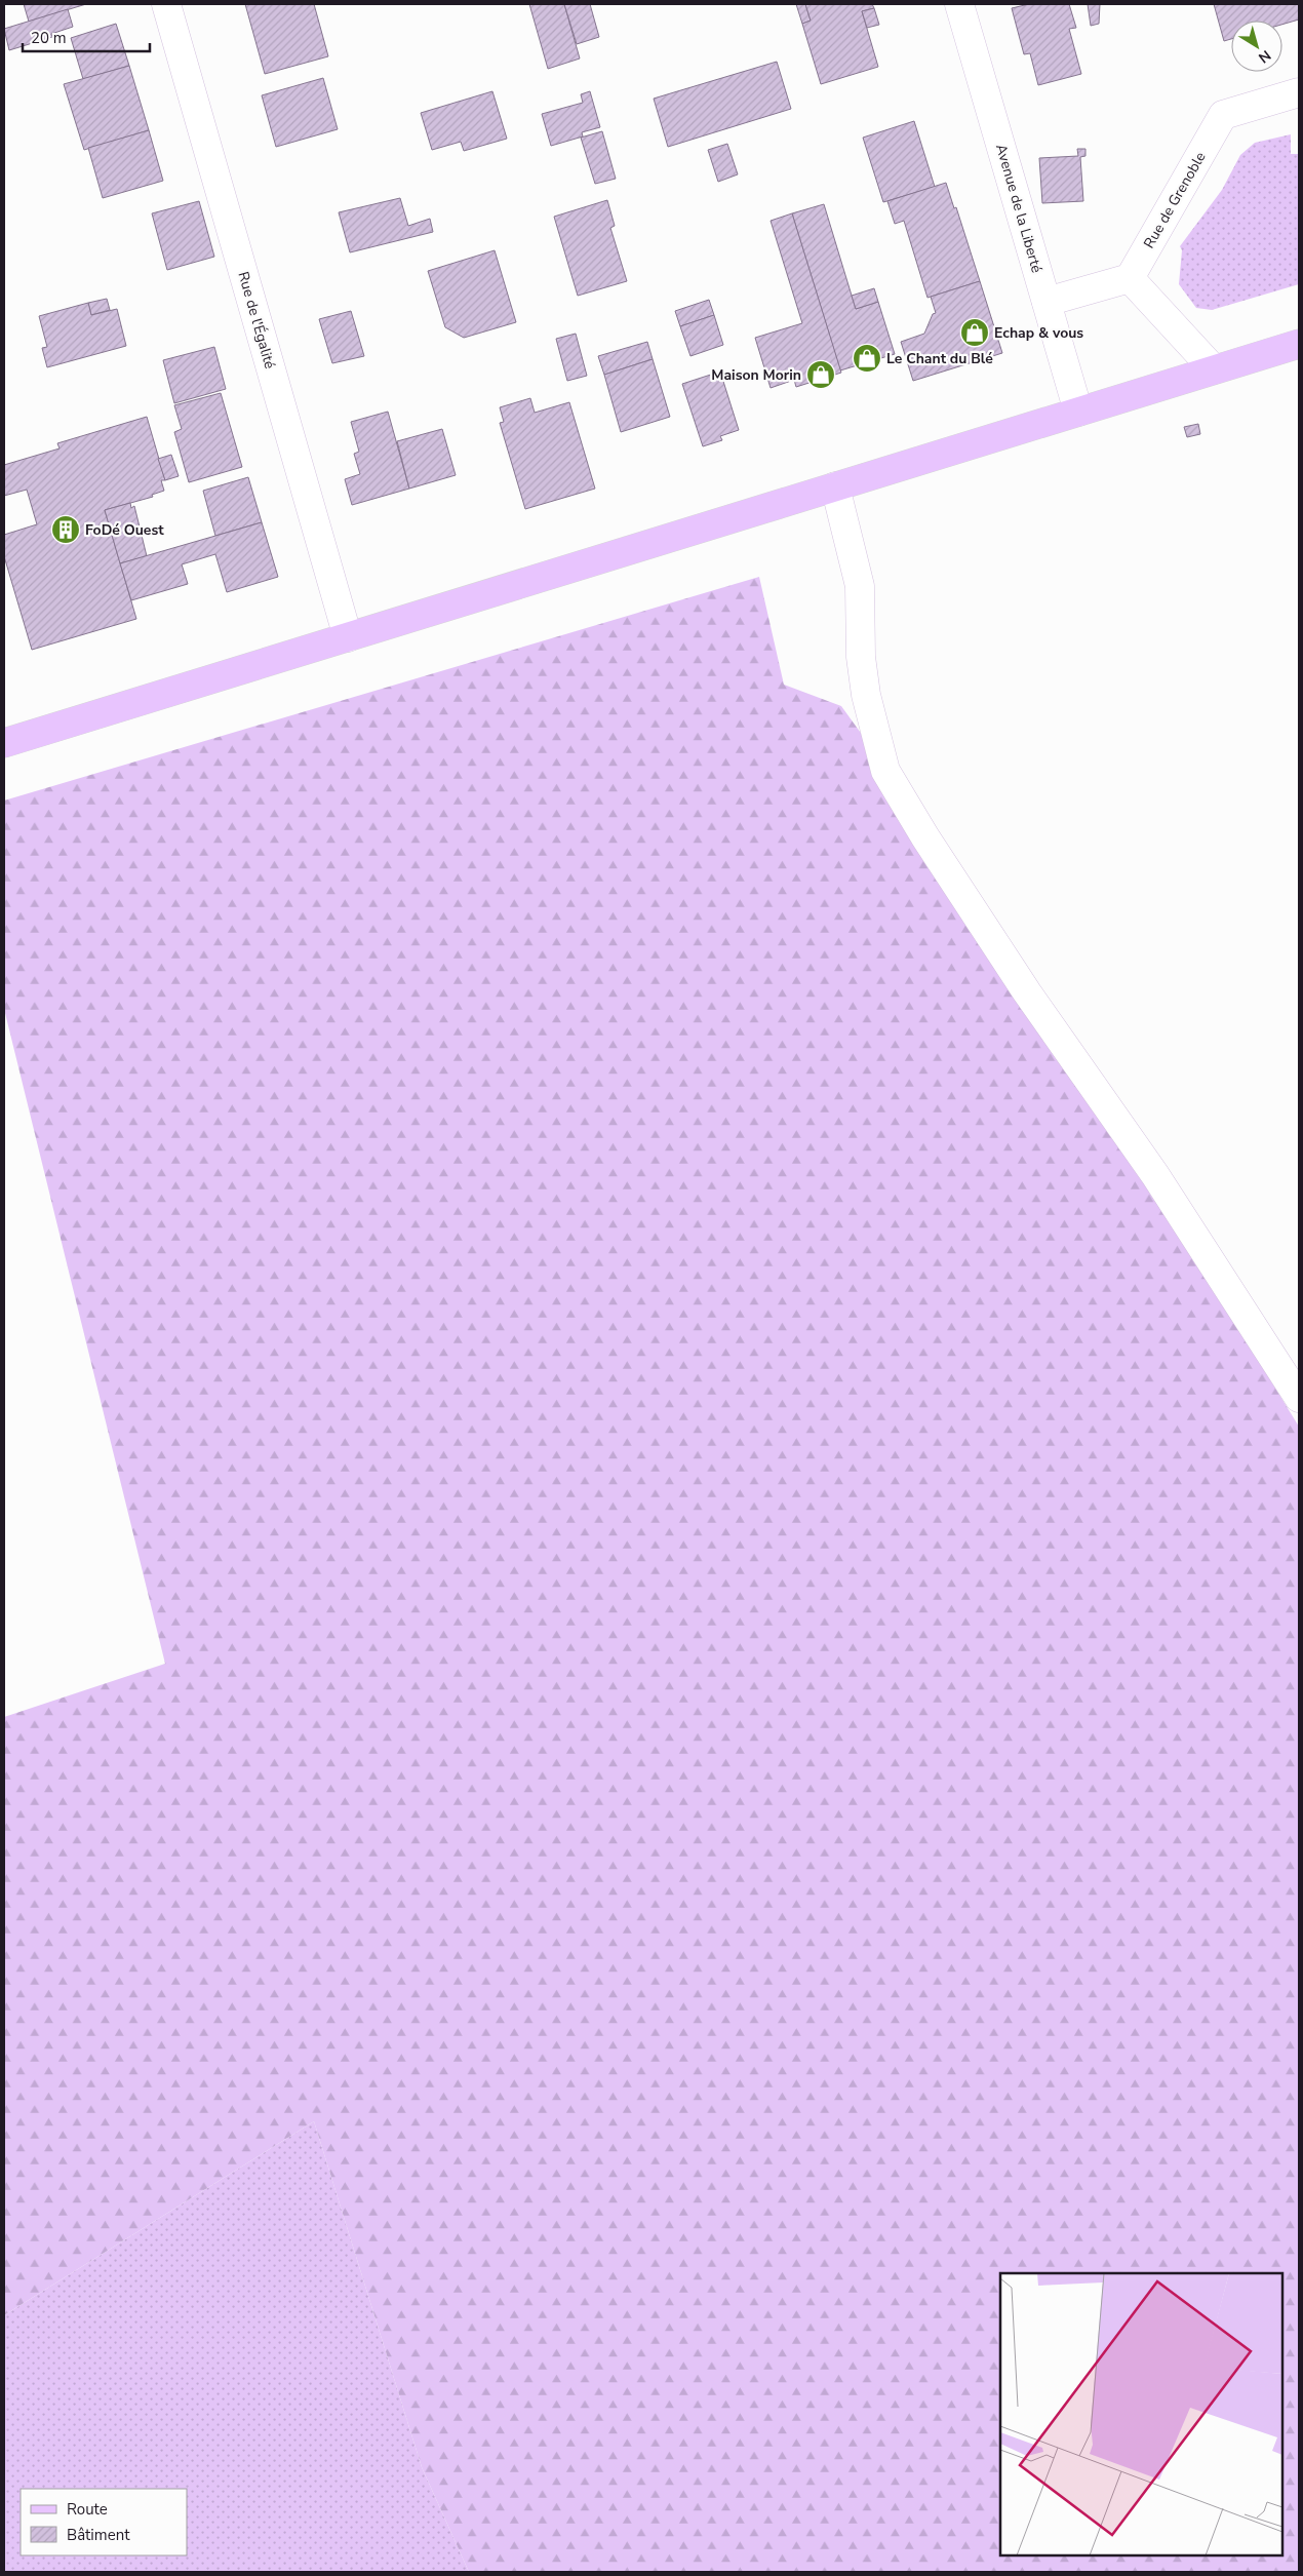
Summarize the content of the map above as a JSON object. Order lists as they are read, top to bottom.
{
  "streets": {
    "street": ["Rue de Grenoble", "Avenue de la Liberté", "Rue de l'Égalité"]
  },
  "places": {
    "shop": ["Echap & vous", "Le Chant du Blé", "Maison Morin"],
    "building": ["FoDé Ouest"]
  },
  "legend": ["Route", "Bâtiment"],
  "scale_bar": "20 m",
  "north": "bottom right"
}
